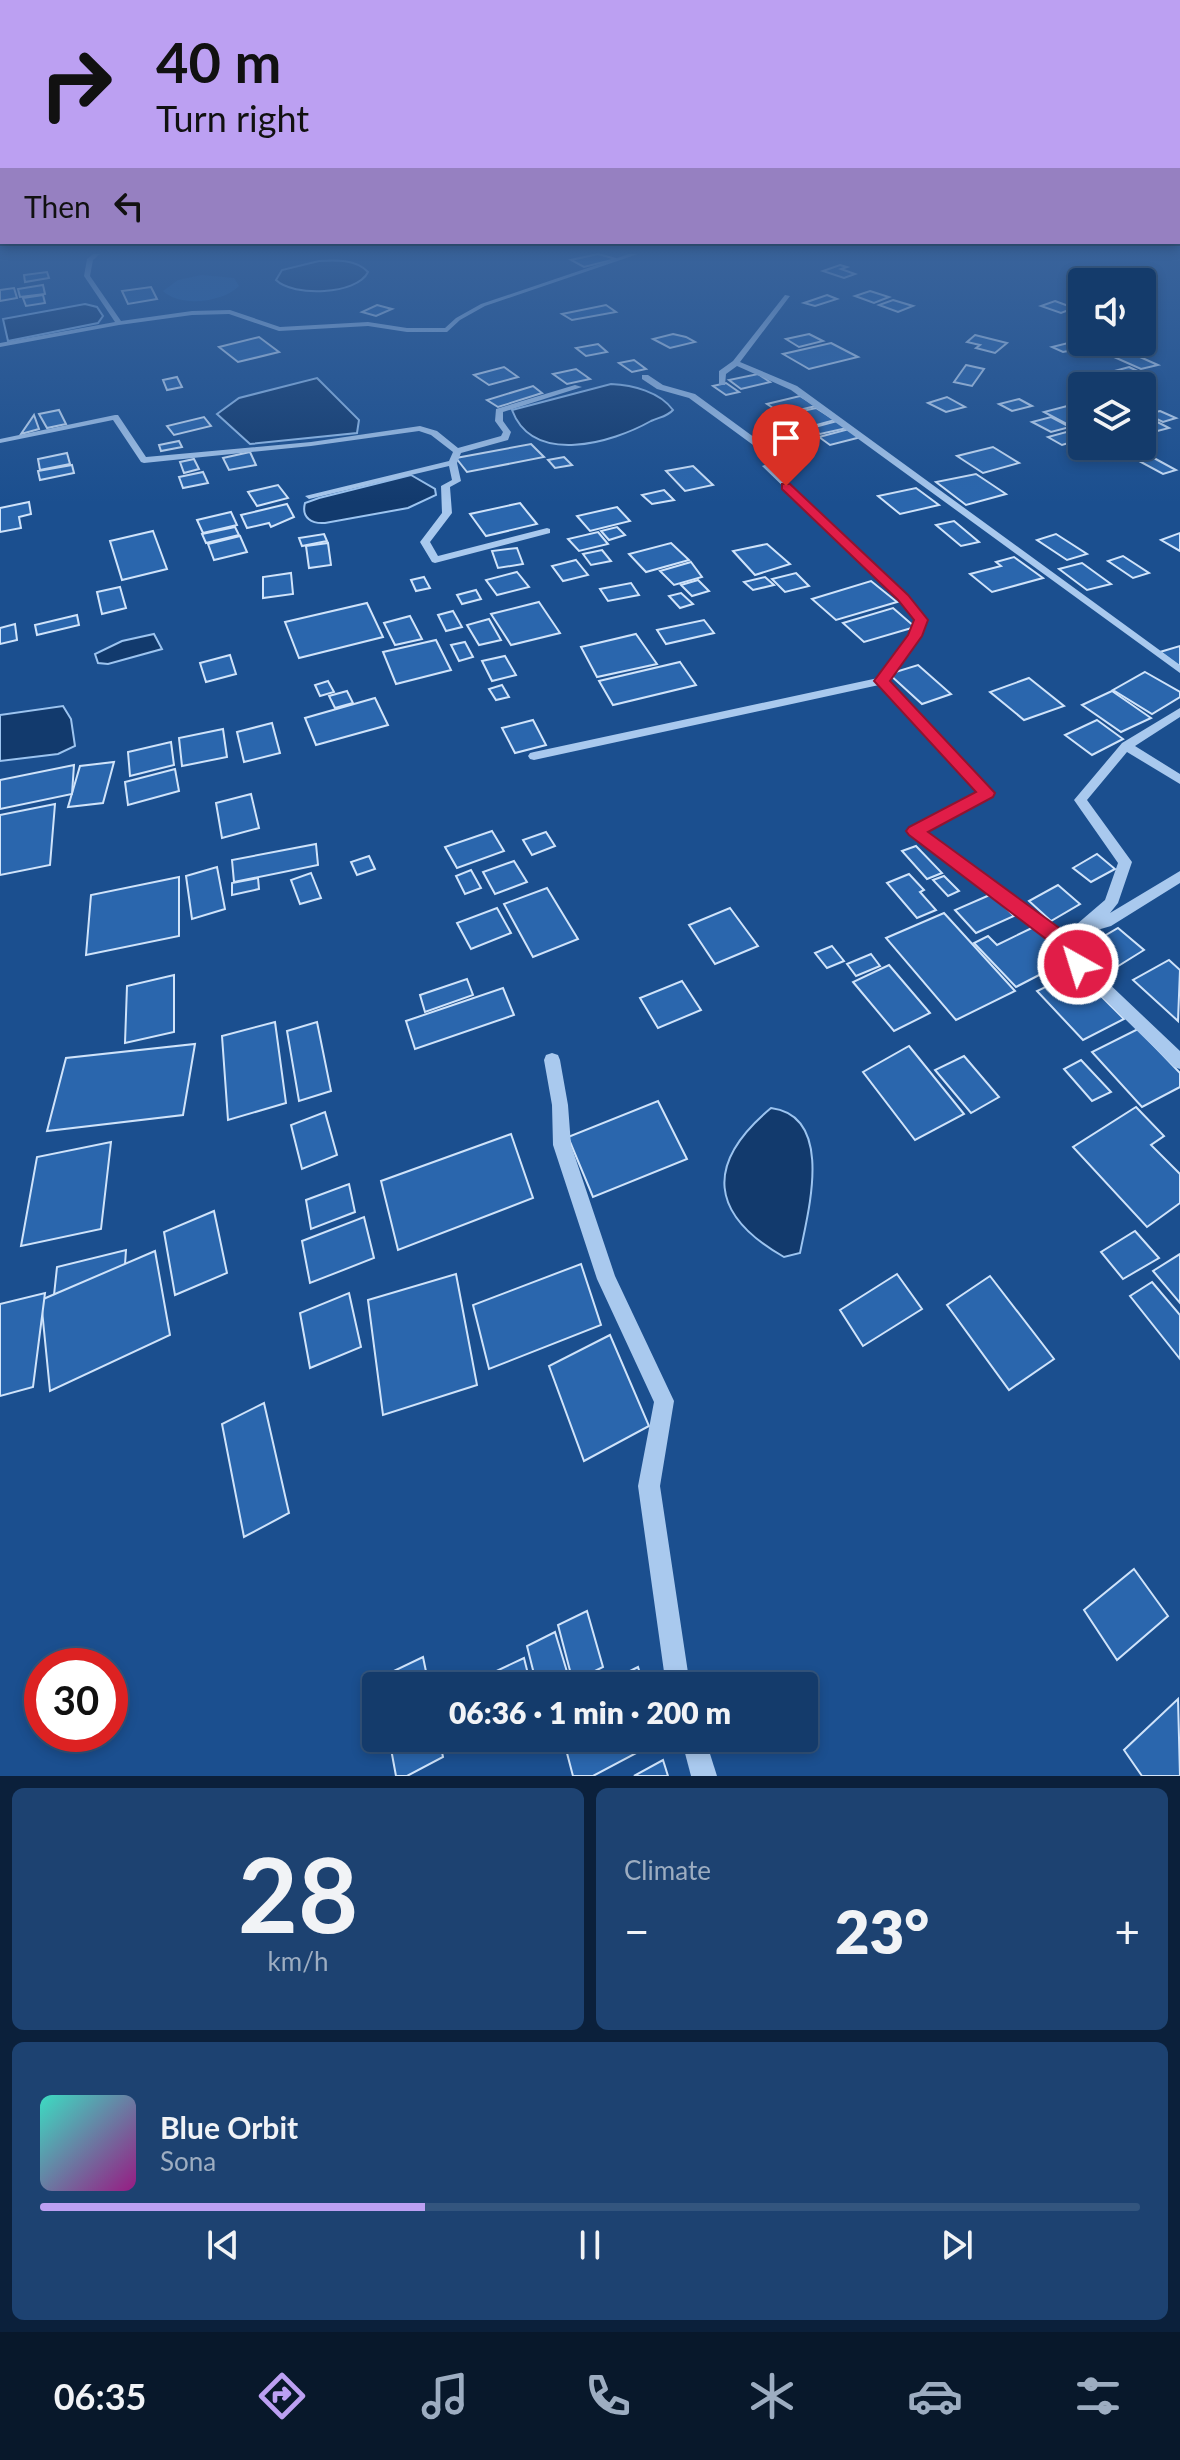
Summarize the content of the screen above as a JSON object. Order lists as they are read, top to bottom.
{
  "page": {
    "turn": ["40 m", "Turn right"],
    "then": "Then",
    "limit": "30",
    "trip": "06:36 · 1 min · 200 m",
    "tile": [
      ["28", "km/h"],
      "Climate"
    ],
    "heat": ["−", "23°", "+"],
    "song": ["Blue Orbit", "Sona"],
    "tabs": "06:35"
  }
}
